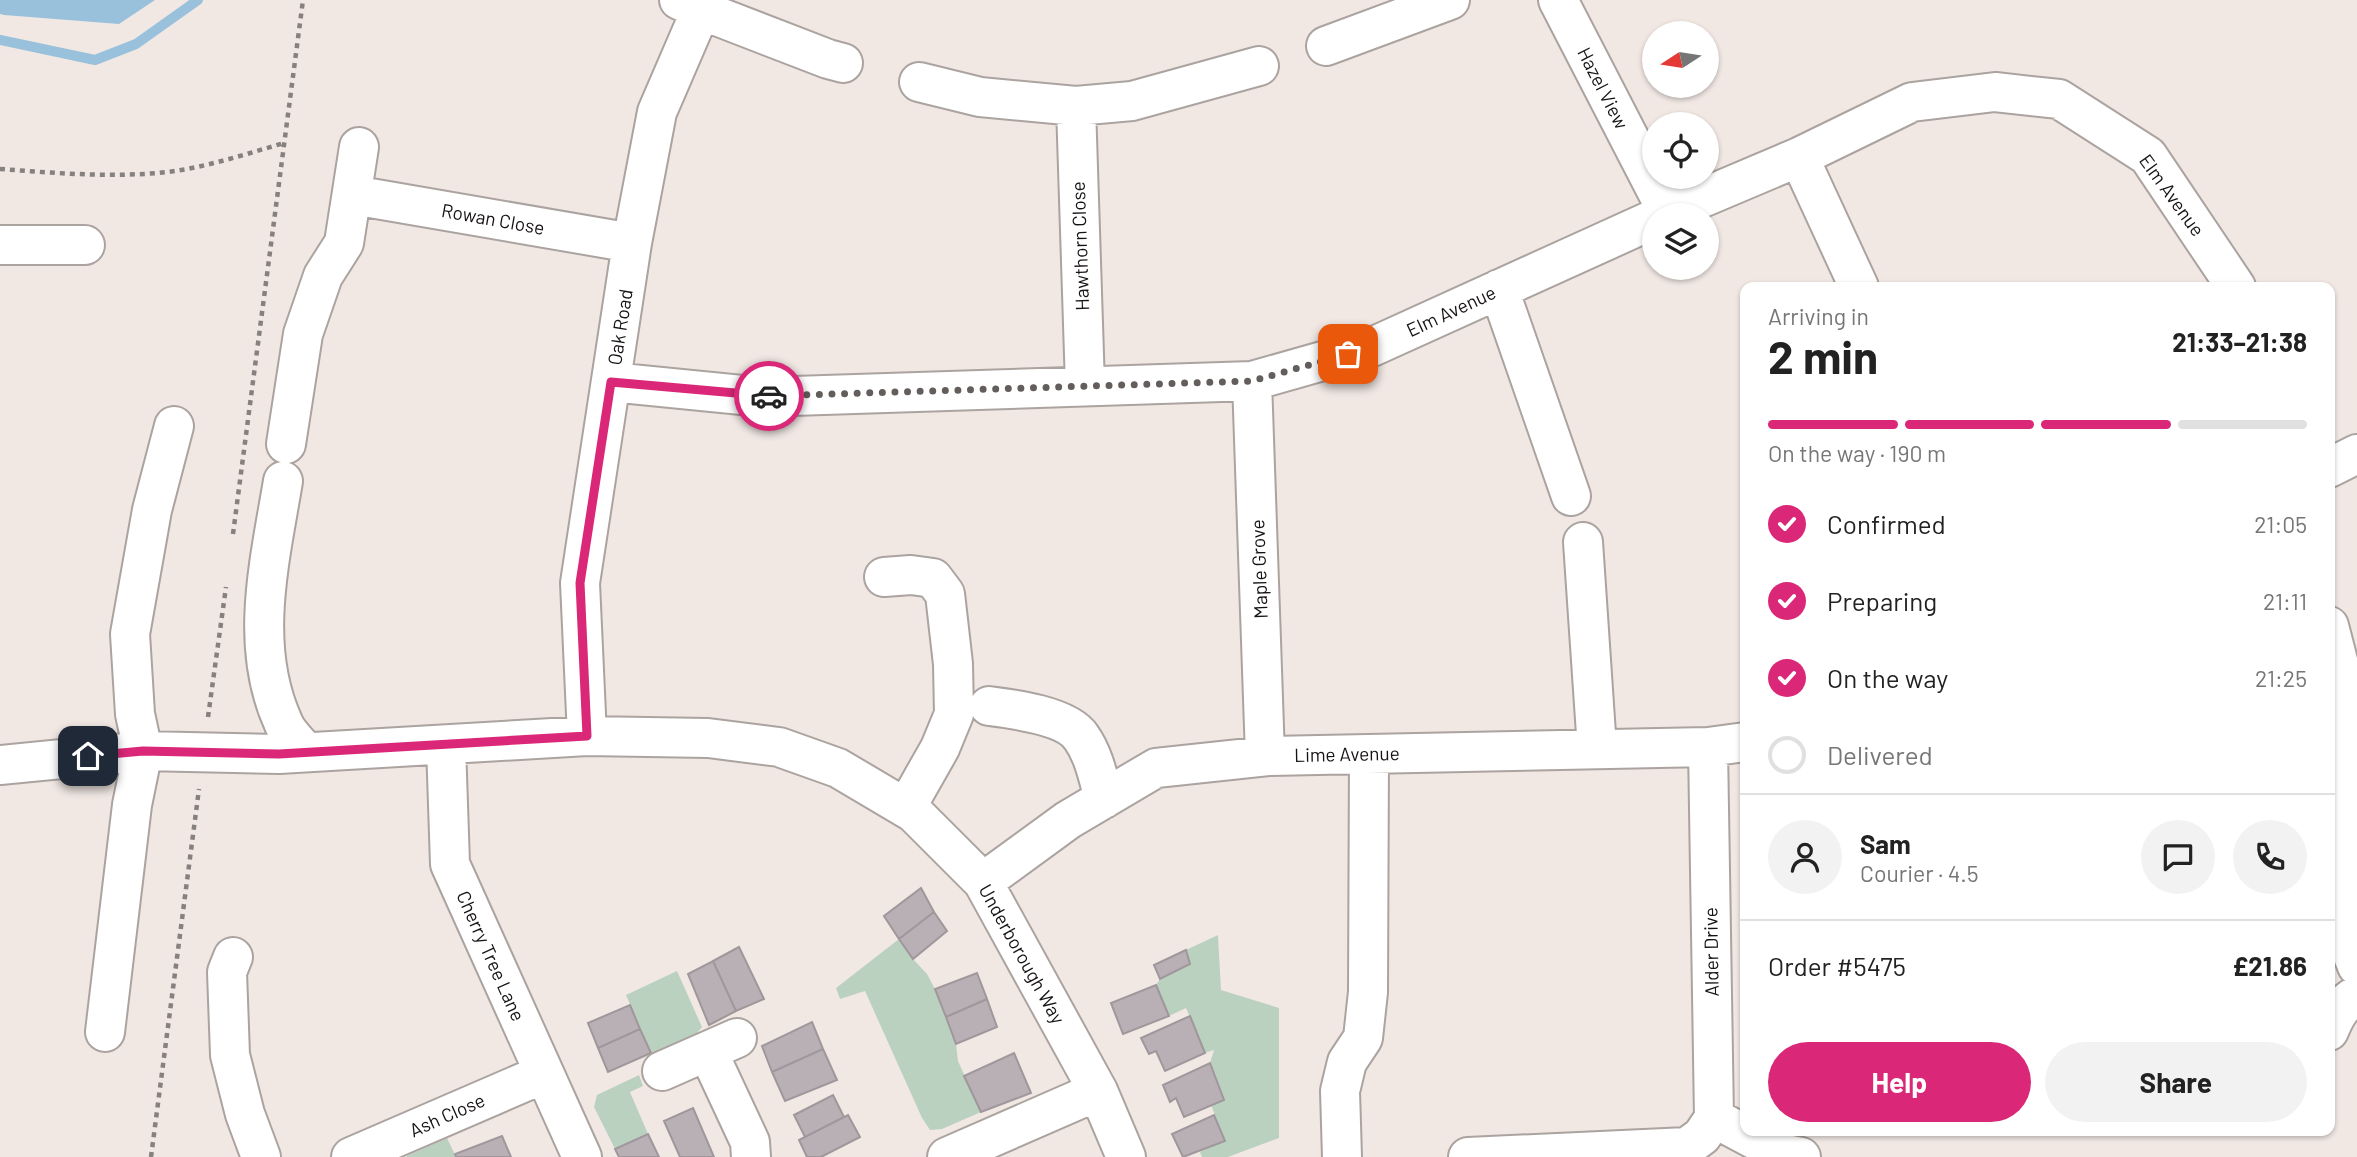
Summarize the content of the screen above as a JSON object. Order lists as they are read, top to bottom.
{
  "streets": {
    "street": [
      "Hazel View",
      "Elm Avenue",
      "Rowan Close",
      "Hawthorn Close",
      "Oak Road",
      "Maple Grove",
      "Lime Avenue",
      "Alder Drive",
      "Underborough Way",
      "Cherry Tree Lane",
      "Ash Close"
    ]
  },
  "crossings": [
    ["Elm Avenue", "Hawthorn Close"],
    ["Elm Avenue", "Oak Road"],
    ["Elm Avenue", "Maple Grove"],
    ["Rowan Close", "Oak Road"],
    ["Oak Road", "Underborough Way"],
    ["Maple Grove", "Lime Avenue"],
    ["Lime Avenue", "Alder Drive"],
    ["Lime Avenue", "Underborough Way"],
    ["Underborough Way", "Cherry Tree Lane"],
    ["Cherry Tree Lane", "Ash Close"]
  ],
  "north": "left",
  "page": {
    "heading": ["2 min", "Arriving in", "21:33–21:38"],
    "panel": [
      "Sam",
      "Courier · 4.5",
      "Order #5475",
      "£21.86"
    ],
    "bar": "On the way · 190 m",
    "list": [
      ["Confirmed", "21:05"],
      ["Preparing", "21:11"],
      ["On the way", "21:25"],
      "Delivered"
    ],
    "buttons": ["Help", "Share"]
  }
}
